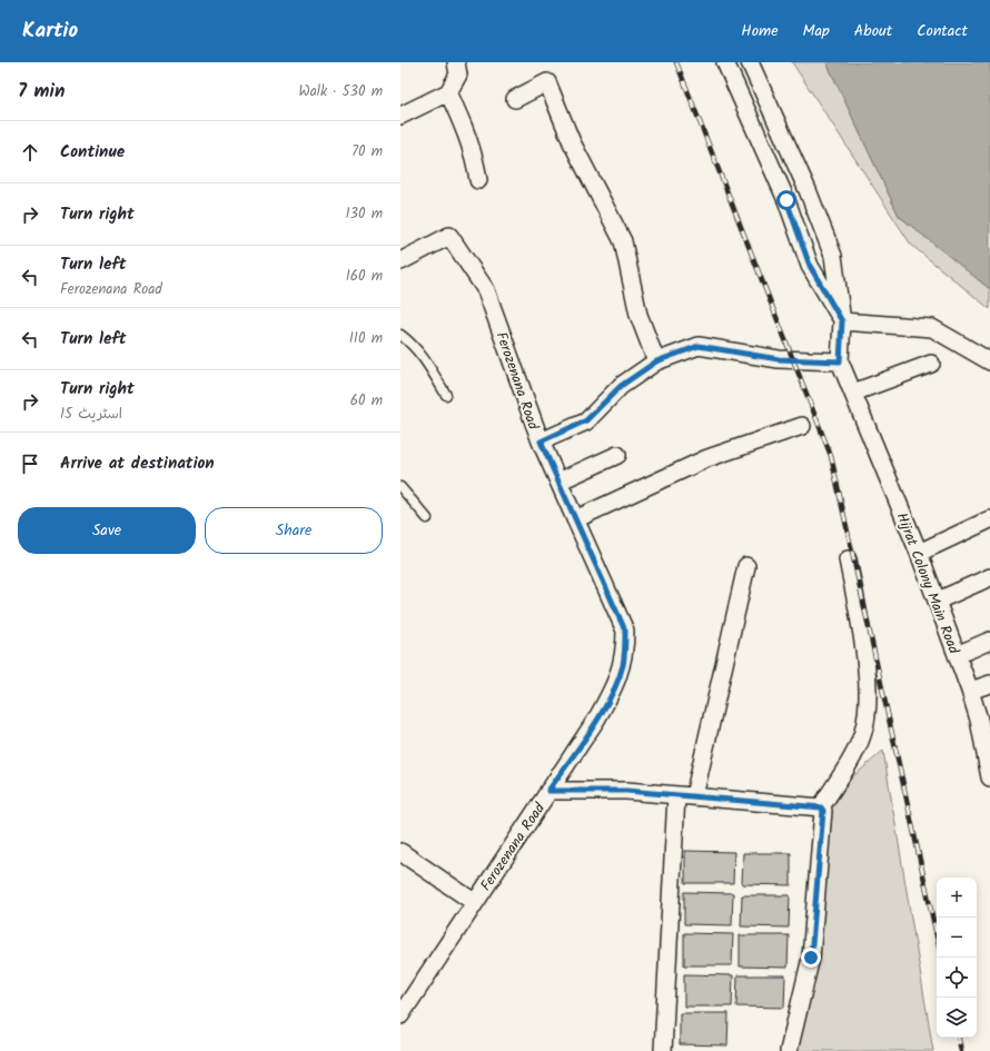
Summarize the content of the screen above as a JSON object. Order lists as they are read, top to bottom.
{
  "streets": {
    "street": ["Ferozenana Road", "Hijrat Colony Main Road"]
  },
  "page": {
    "header": "Kartio",
    "nav": [
      "Home",
      "Map",
      "About",
      "Contact"
    ],
    "heading": ["7 min", "Walk · 530 m"],
    "list": [
      ["Continue", "70 m"],
      ["Turn right", "130 m"],
      ["Turn left", "Ferozenana Road", "160 m"],
      ["Turn left", "110 m"],
      ["Turn right", "اسٹریٹ 15", "60 m"],
      "Arrive at destination"
    ],
    "buttons": ["Save", "Share"],
    "map_buttons": ["+", "−"]
  }
}
